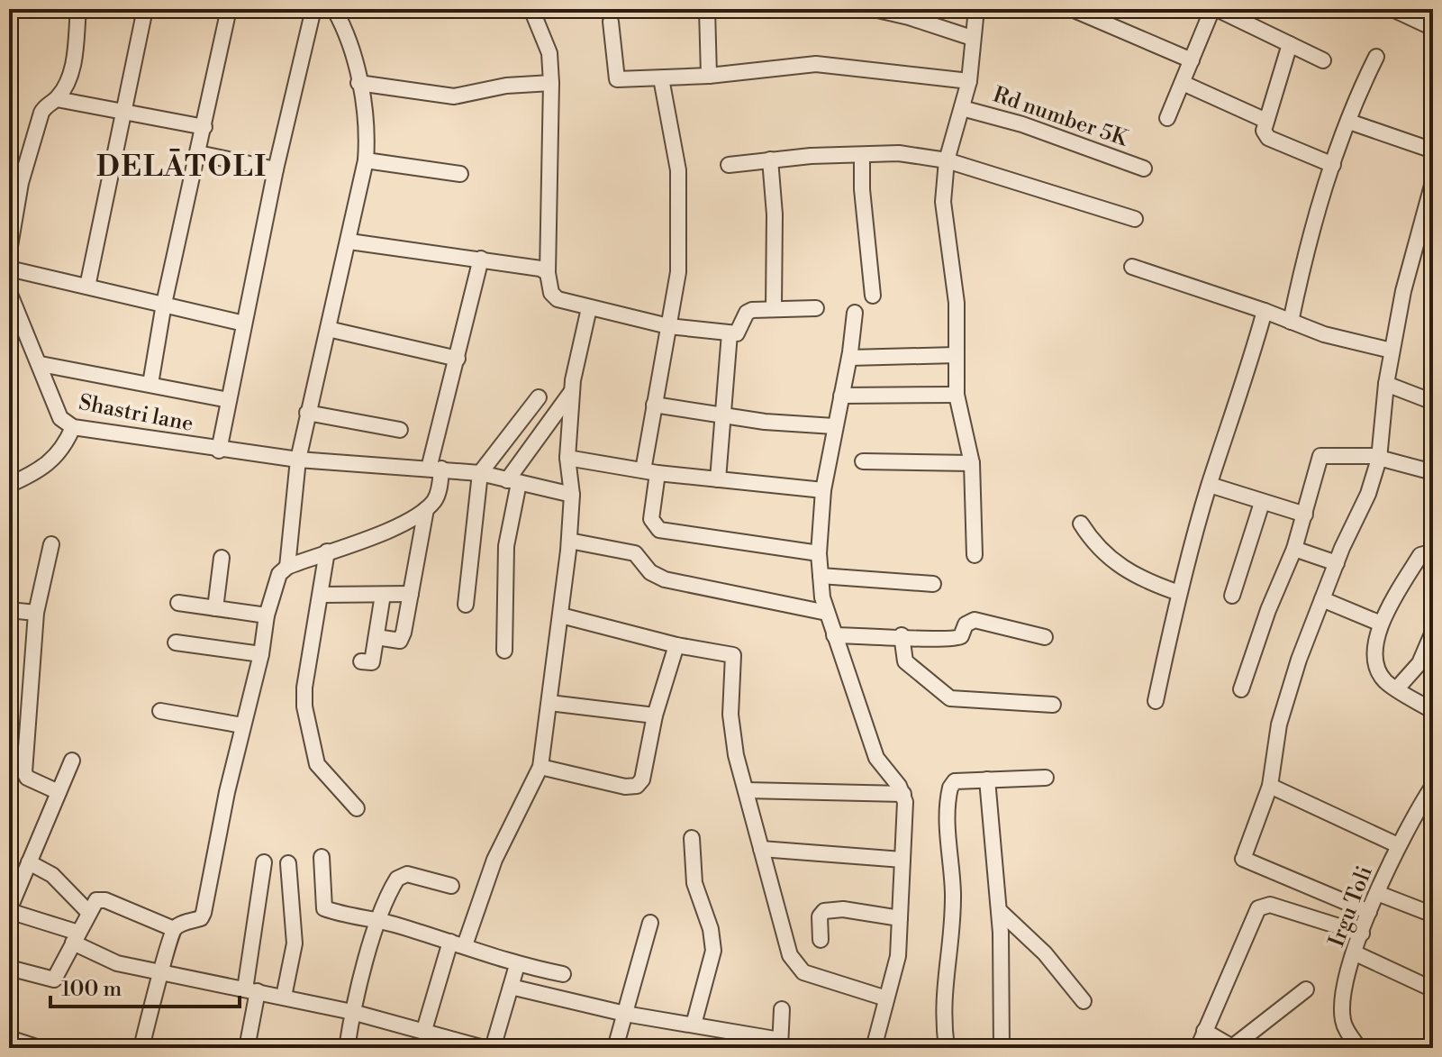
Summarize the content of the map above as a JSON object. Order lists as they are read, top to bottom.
{
  "streets": {
    "street": ["Rd number 5K", "Shastri lane", "Irgu Toli"]
  },
  "districts": ["DELĀTOLI"],
  "scale_bar": "100 m"
}
